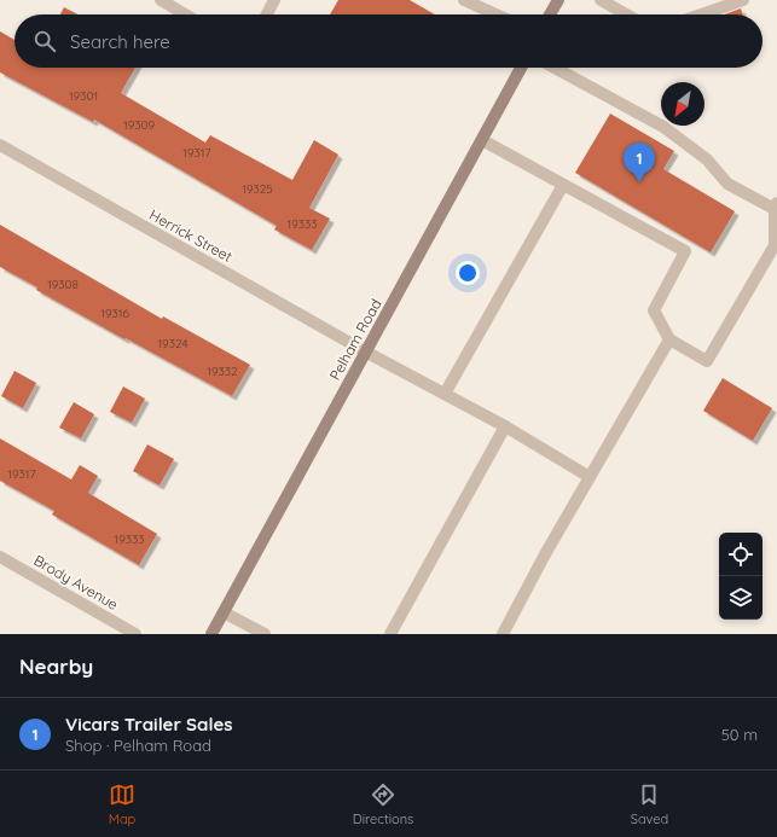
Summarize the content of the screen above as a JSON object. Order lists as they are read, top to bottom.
{
  "streets": {
    "main road": ["Pelham Road"],
    "street": ["Herrick Street", "Brody Avenue"]
  },
  "crossings": [
    ["Herrick Street", "Pelham Road"]
  ],
  "house_numbers": [
    "19301",
    "19309",
    "19317",
    "19325",
    "19333",
    "19308",
    "19316",
    "19324",
    "19332",
    "19317",
    "19333"
  ],
  "north": "bottom left",
  "page": {
    "search": "Search here",
    "pins": "1",
    "heading": "Nearby",
    "list": [
      {
        "mark": "1",
        "name": "Vicars Trailer Sales",
        "note": "Shop · Pelham Road",
        "value": "50 m"
      }
    ],
    "nav": ["Map", "Directions", "Saved"]
  }
}
